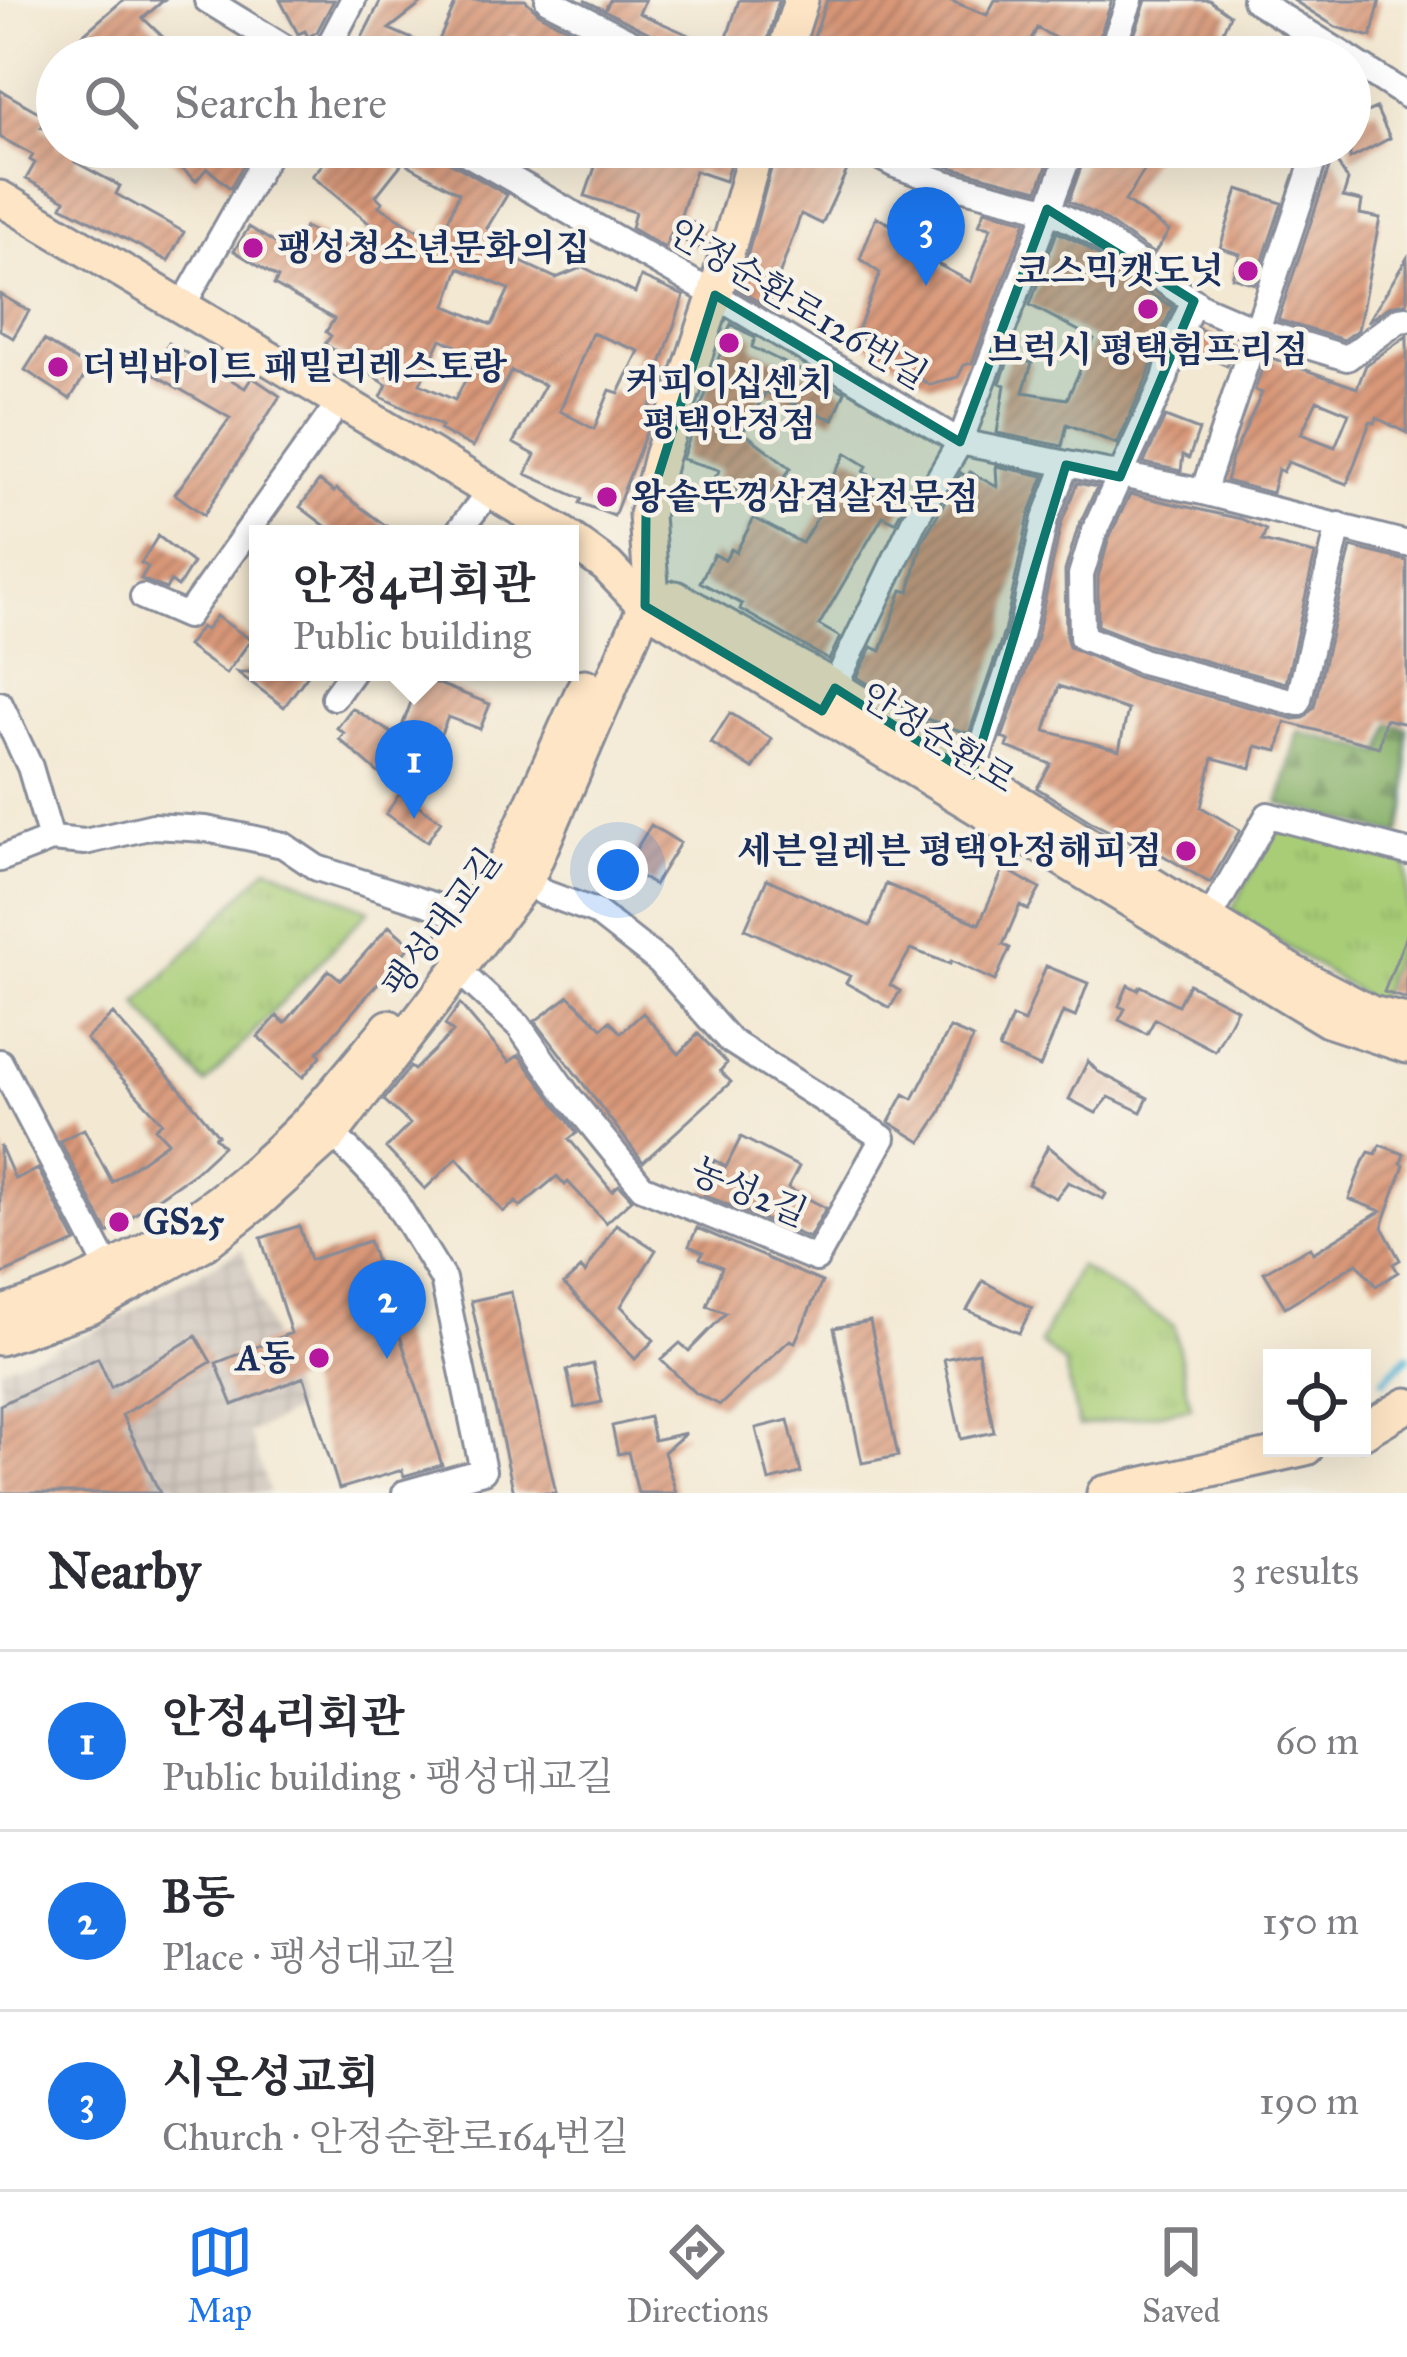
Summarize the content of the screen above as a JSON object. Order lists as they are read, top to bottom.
{
  "streets": {
    "main road": ["안정순환로", "팽성대교길"],
    "street": ["안정순환로126번길", "농성2길"]
  },
  "crossings": [
    ["안정순환로126번길", "안정순환로"],
    ["안정순환로", "팽성대교길"],
    ["팽성대교길", "농성2길"]
  ],
  "places": [
    "팽성청소년문화의집",
    "코스믹캣도넛",
    "브럭시 평택험프리점",
    "커피이십센치 평택안정점",
    "더빅바이트 패밀리레스토랑",
    "왕솥뚜껑삼겹살전문점",
    "세븐일레븐 평택안정해피점",
    "GS25",
    "A동"
  ],
  "page": {
    "search": "Search here",
    "pins": ["3", "1", "2"],
    "popup": ["안정4리회관", "Public building"],
    "heading": ["Nearby", "3 results"],
    "list": [
      {
        "mark": "1",
        "name": "안정4리회관",
        "note": "Public building · 팽성대교길",
        "value": "60 m"
      },
      {
        "mark": "2",
        "name": "B동",
        "note": "Place · 팽성대교길",
        "value": "150 m"
      },
      {
        "mark": "3",
        "name": "시온성교회",
        "note": "Church · 안정순환로164번길",
        "value": "190 m"
      }
    ],
    "nav": ["Map", "Directions", "Saved"]
  }
}
